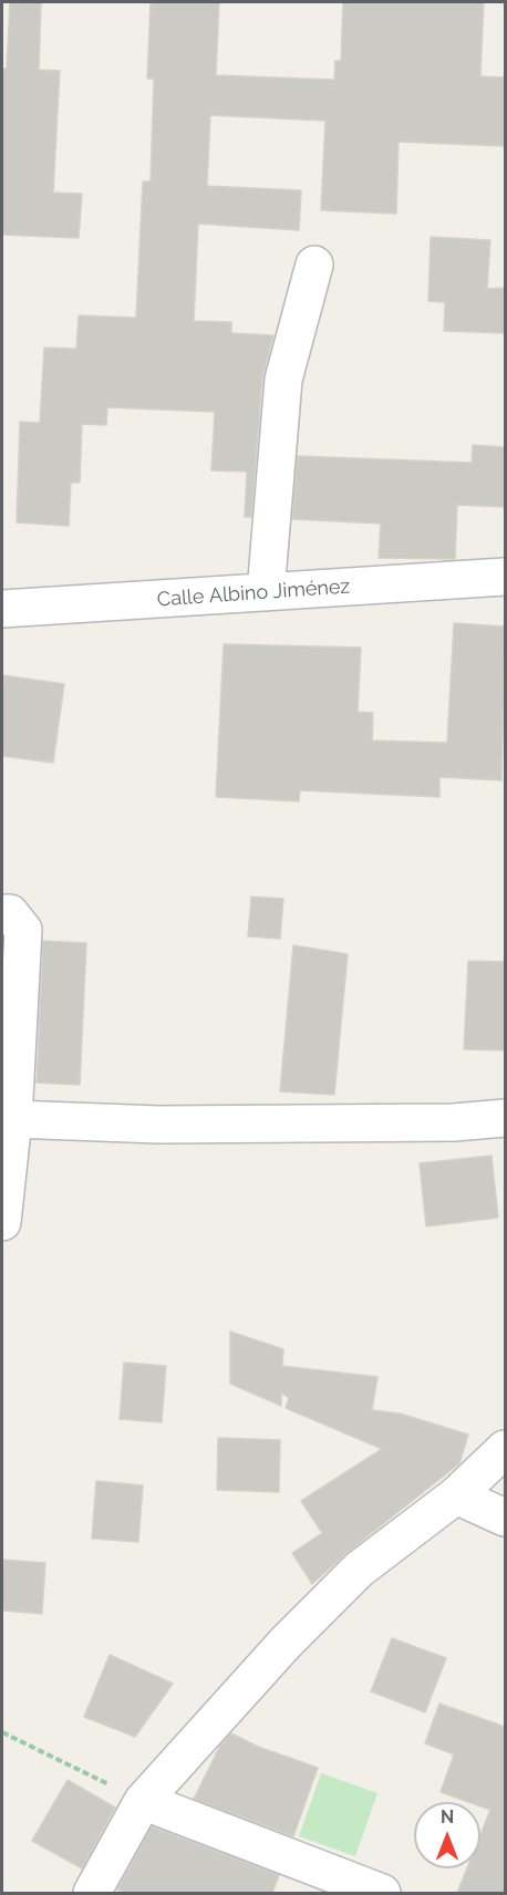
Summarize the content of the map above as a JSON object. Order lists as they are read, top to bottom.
{
  "streets": {
    "street": ["Calle Albino Jiménez"]
  },
  "north": "top"
}
